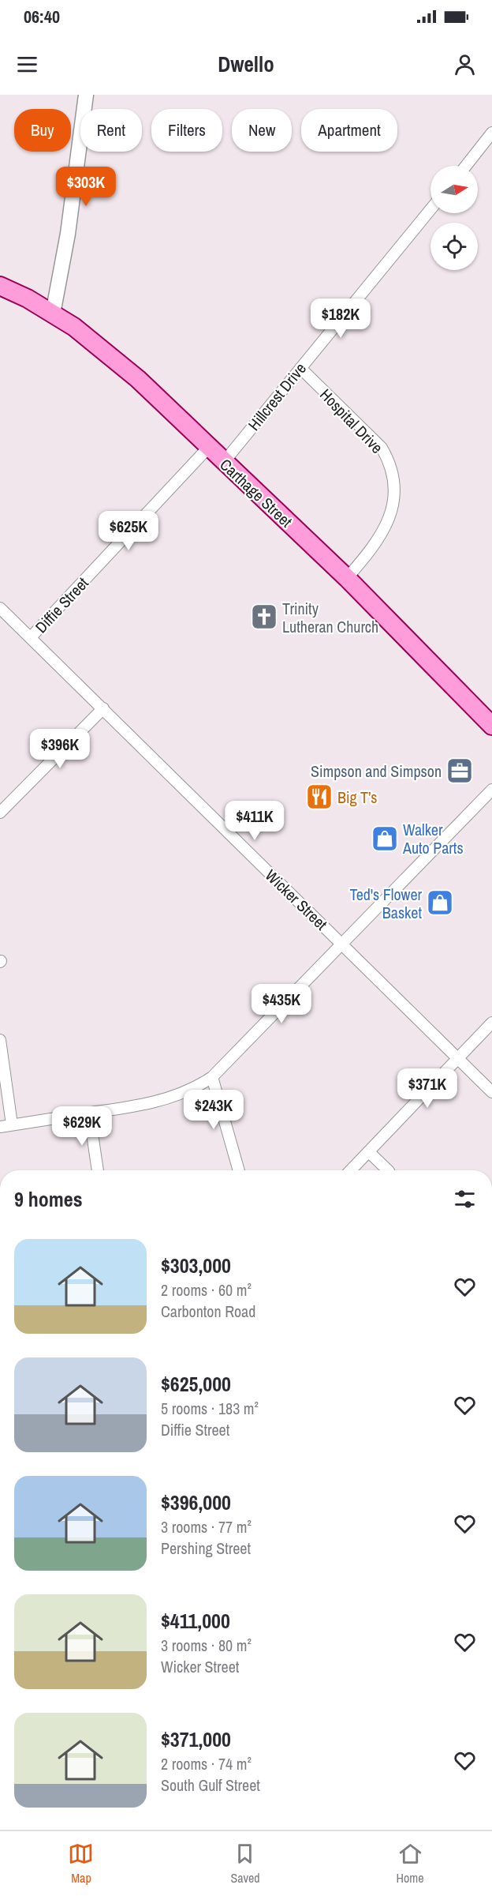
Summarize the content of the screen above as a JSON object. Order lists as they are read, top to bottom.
{
  "streets": {
    "main road": ["Carthage Street"],
    "street": [
      "Hillcrest Drive",
      "Hospital Drive",
      "Diffie Street",
      "Wicker Street"
    ]
  },
  "crossings": [
    ["Hillcrest Drive", "Hospital Drive"],
    ["Hillcrest Drive", "Carthage Street"],
    ["Hospital Drive", "Carthage Street"],
    ["Carthage Street", "Diffie Street"],
    ["Diffie Street", "Wicker Street"]
  ],
  "places": {
    "church": ["Trinity Lutheran Church"],
    "office": ["Simpson and Simpson"],
    "restaurant": ["Big T’s"],
    "shop": ["Walker Auto Parts", "Ted's Flower Basket"]
  },
  "north": "right",
  "page": {
    "status": "06:40",
    "header": "Dwello",
    "chip": [
      "Buy",
      "Rent",
      "Filters",
      "New",
      "Apartment"
    ],
    "price": [
      "$303K",
      "$182K",
      "$625K",
      "$396K",
      "$411K",
      "$435K",
      "$371K",
      "$243K",
      "$629K"
    ],
    "heading": "9 homes",
    "list": [
      {
        "name": "$303,000",
        "note": "2 rooms · 60 m² · Carbonton Road"
      },
      {
        "name": "$625,000",
        "note": "5 rooms · 183 m² · Diffie Street"
      },
      {
        "name": "$396,000",
        "note": "3 rooms · 77 m² · Pershing Street"
      },
      {
        "name": "$411,000",
        "note": "3 rooms · 80 m² · Wicker Street"
      },
      {
        "name": "$371,000",
        "note": "2 rooms · 74 m² · South Gulf Street"
      }
    ],
    "tabs": ["Map", "Saved", "Home"]
  }
}
